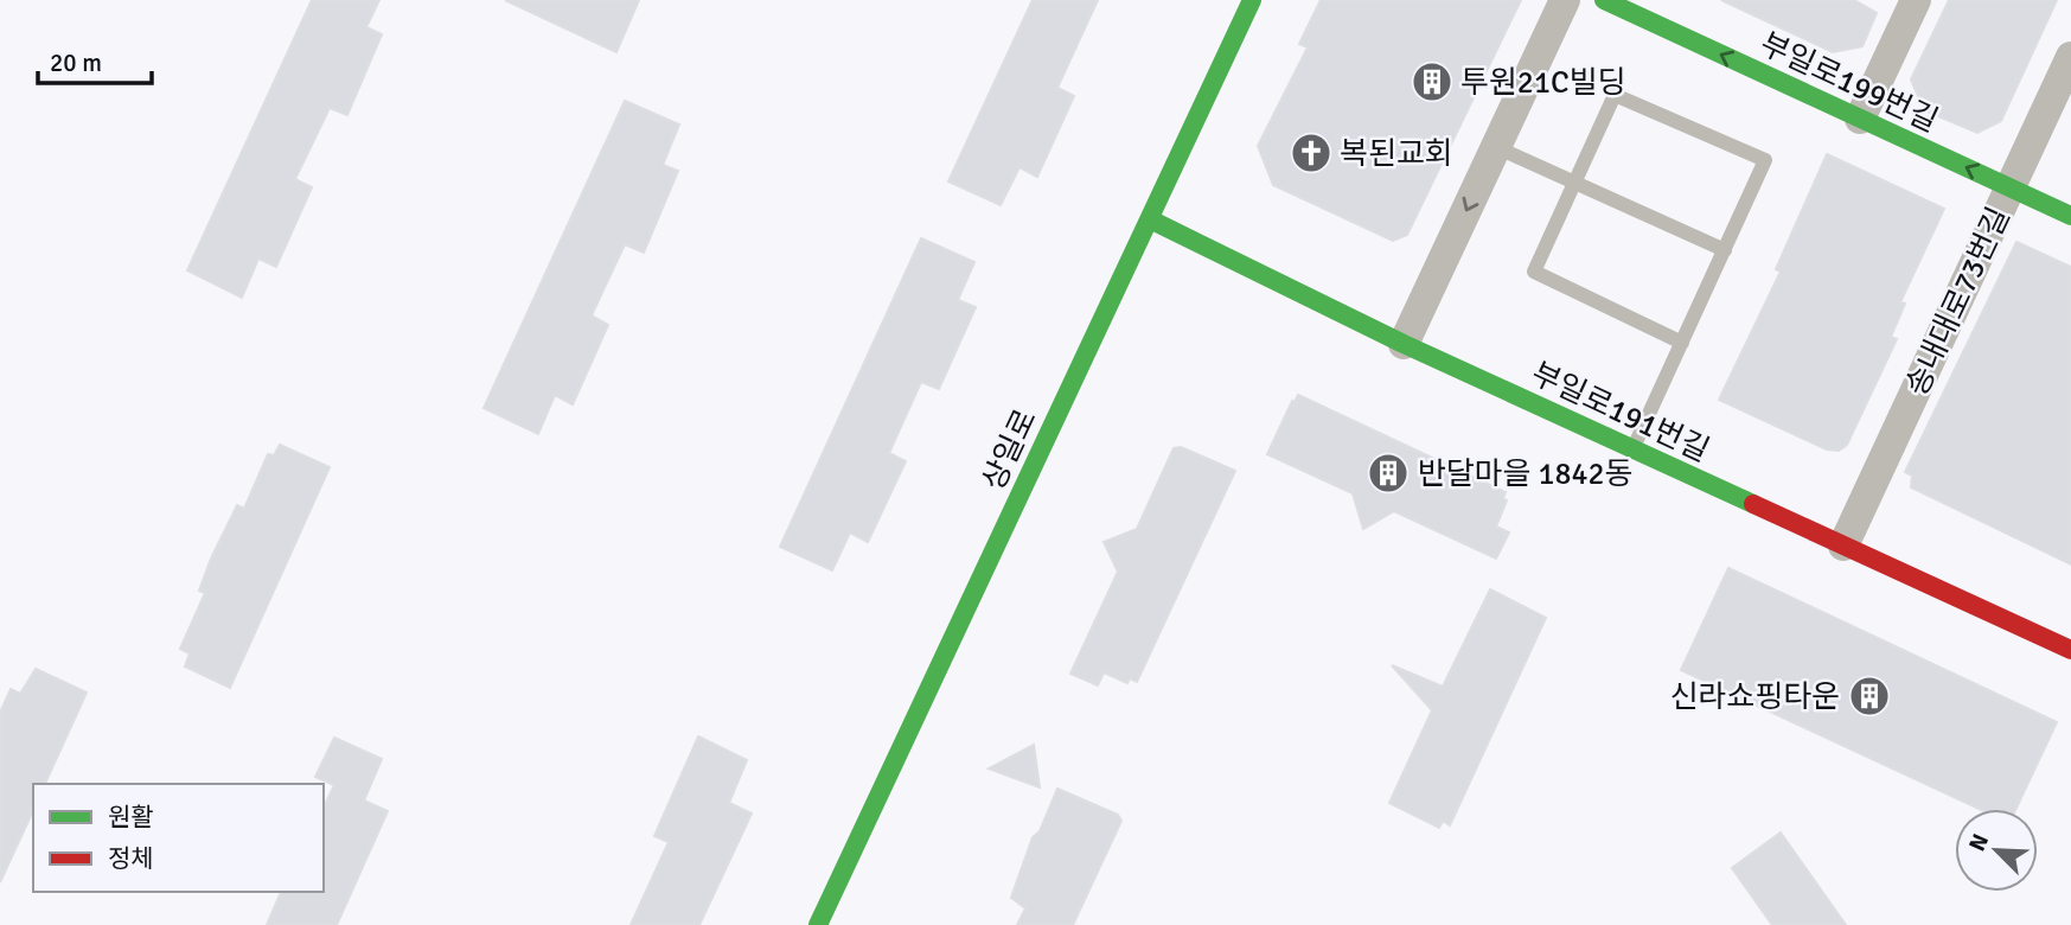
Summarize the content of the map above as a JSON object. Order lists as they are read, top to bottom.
{
  "streets": {
    "street": [
      "부일로199번길",
      "송내대로73번길",
      "부일로191번길",
      "상일로"
    ]
  },
  "crossings": [
    ["부일로199번길", "송내대로73번길"],
    ["송내대로73번길", "부일로191번길"],
    ["부일로191번길", "상일로"]
  ],
  "one_way": ["부일로199번길"],
  "places": {
    "building": ["투원21C빌딩", "반달마을 1842동", "신라쇼핑타운"],
    "church": ["복된교회"]
  },
  "legend": ["원활", "정체"],
  "scale_bar": "20 m",
  "north": "top left"
}
